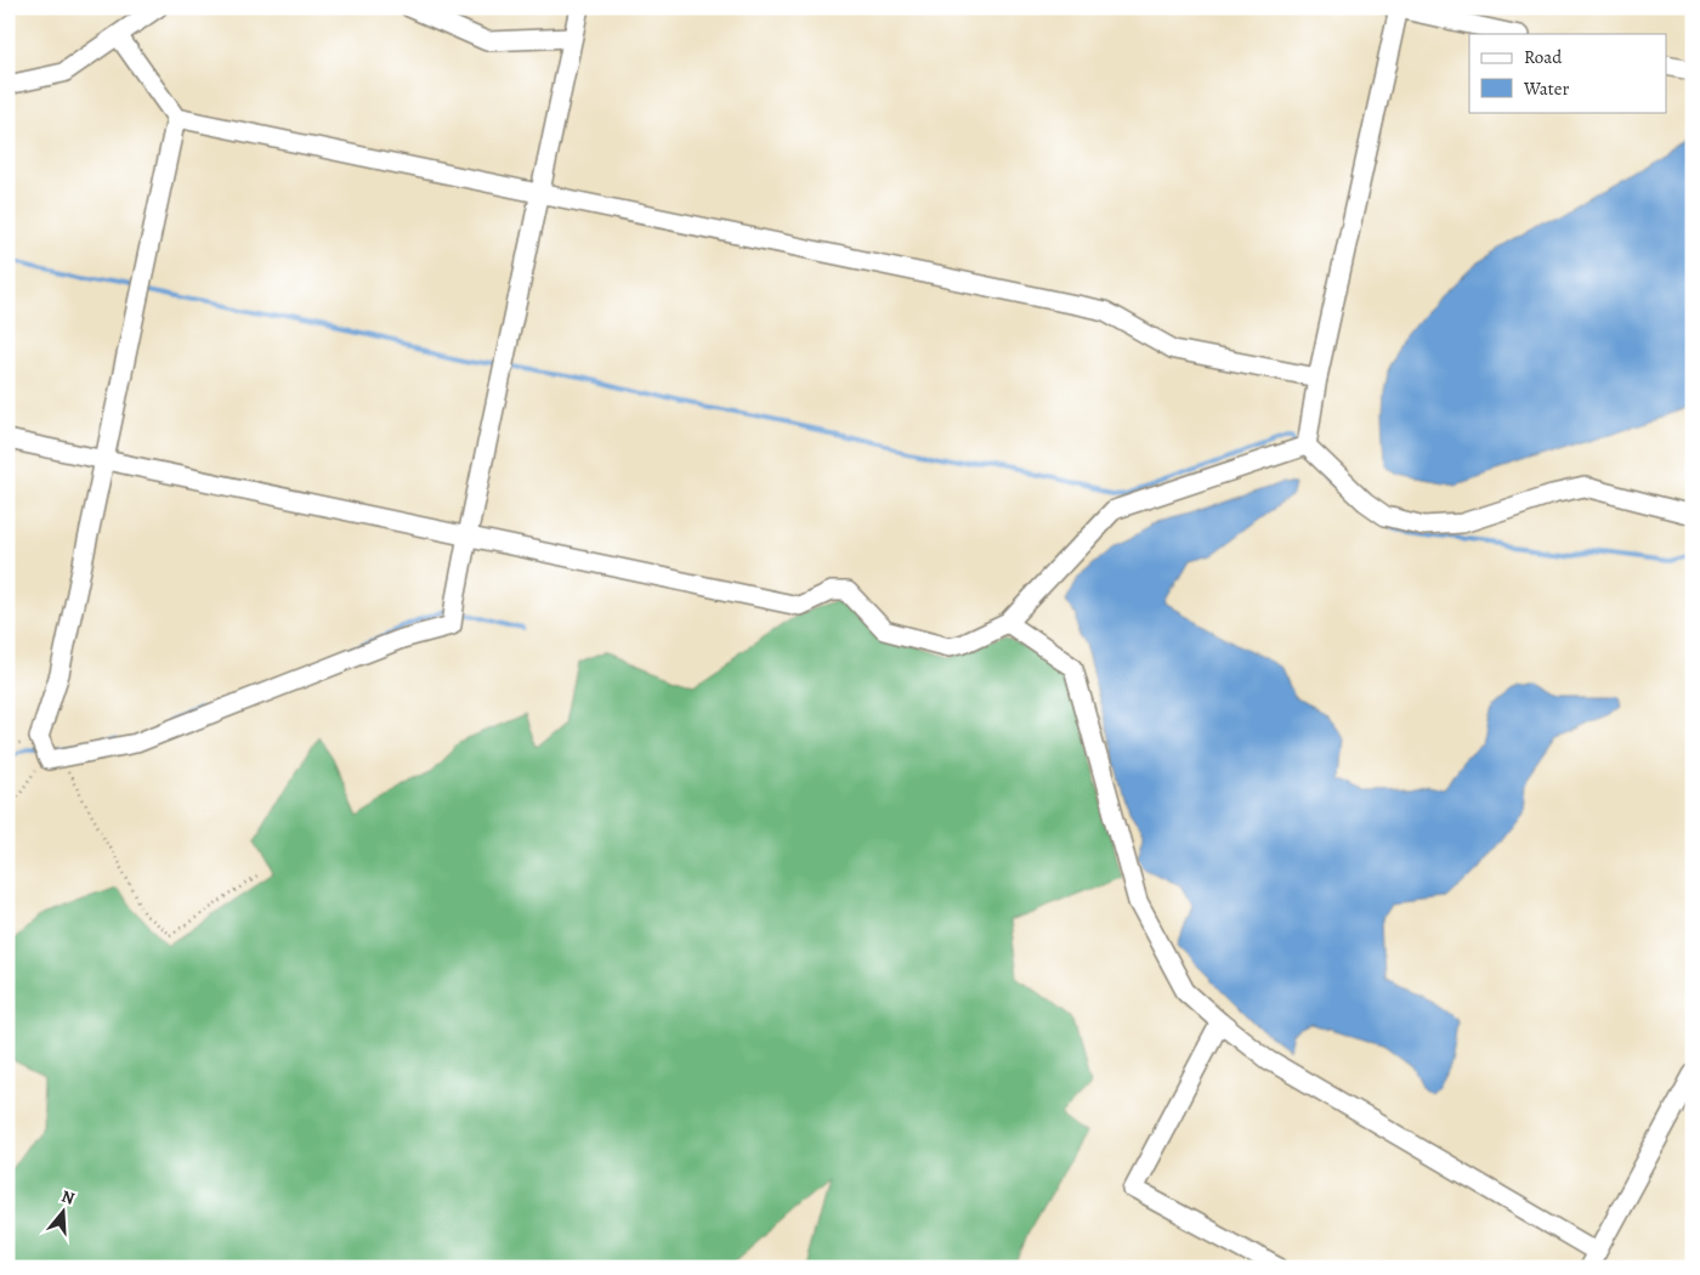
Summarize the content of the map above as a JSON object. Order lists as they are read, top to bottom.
{
  "legend": ["Road", "Water"],
  "north": "top"
}
